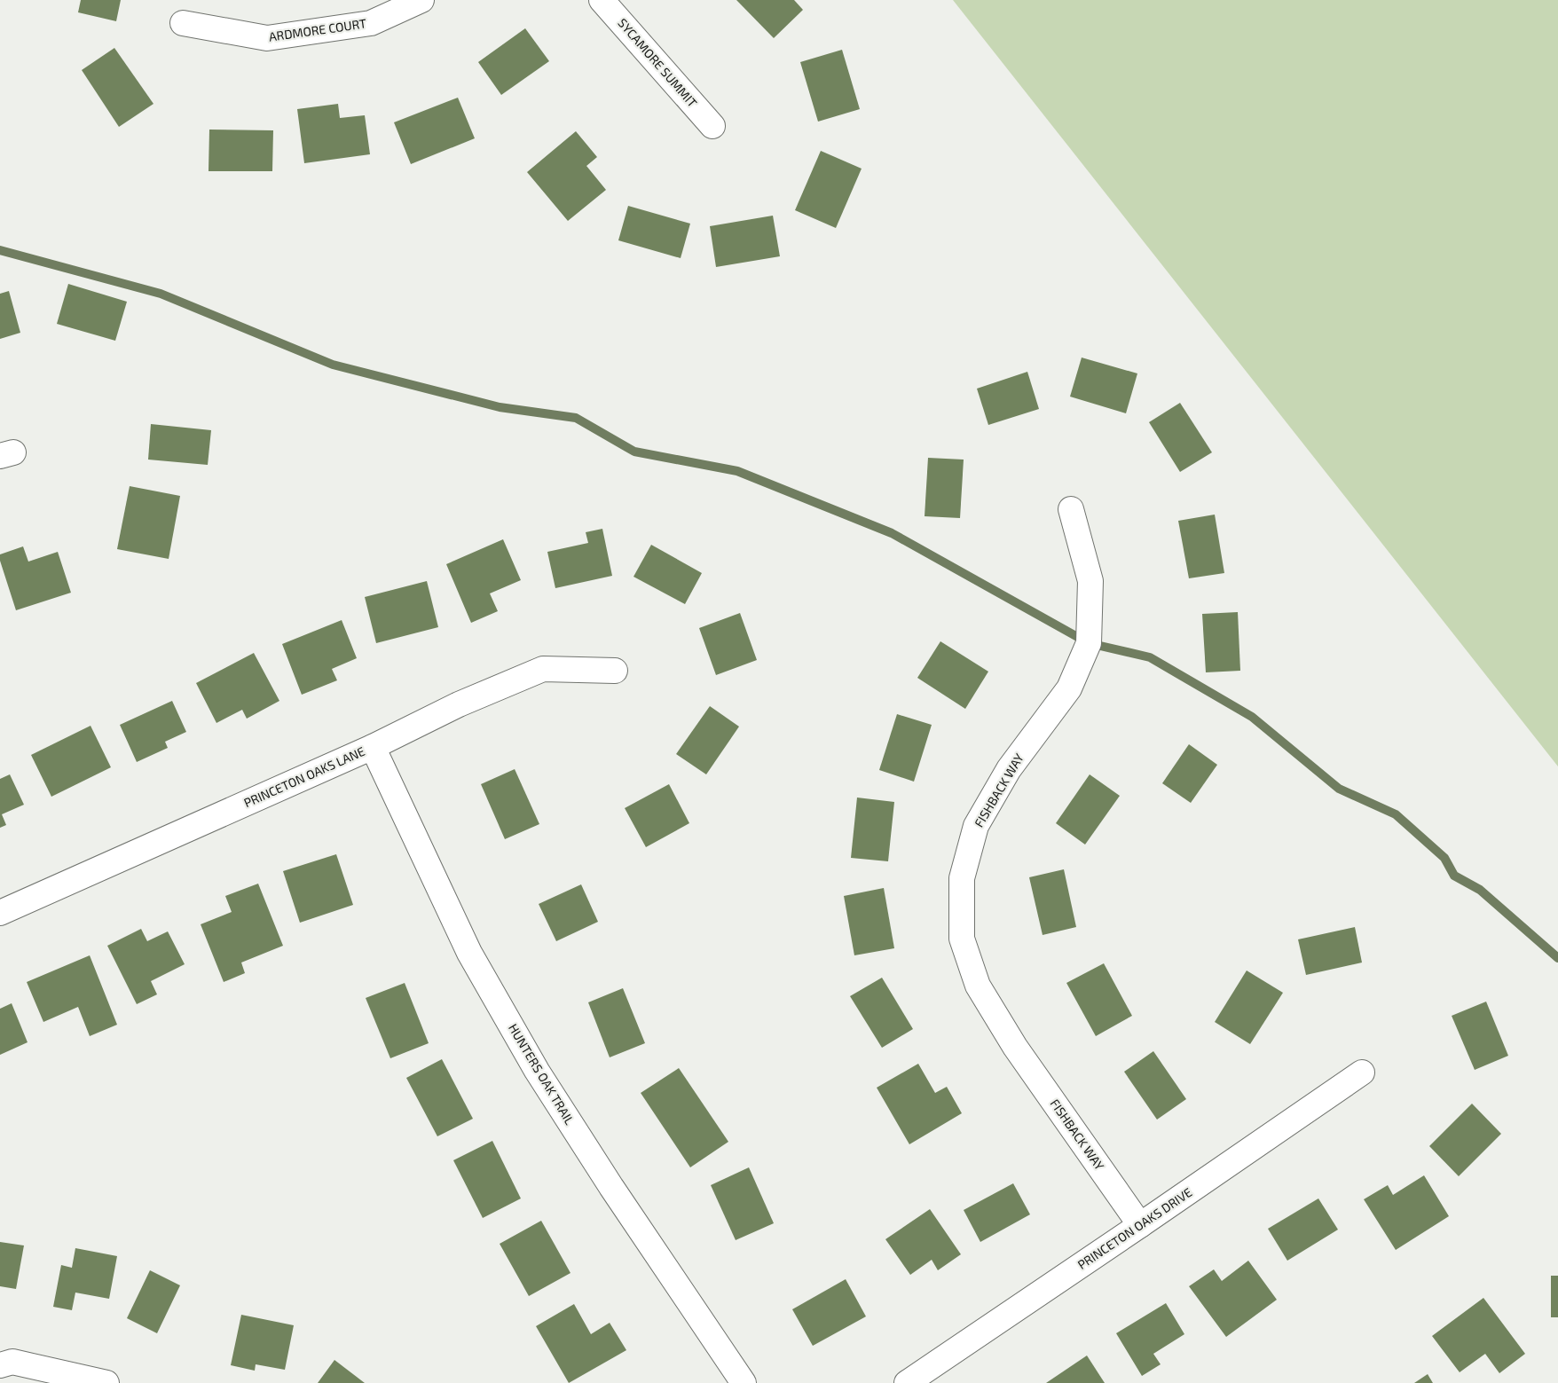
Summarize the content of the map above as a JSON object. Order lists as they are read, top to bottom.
{
  "streets": {
    "street": [
      "ARDMORE COURT",
      "SYCAMORE SUMMIT",
      "PRINCETON OAKS LANE",
      "FISHBACK WAY",
      "HUNTERS OAK TRAIL",
      "PRINCETON OAKS DRIVE"
    ]
  },
  "crossings": [
    ["PRINCETON OAKS LANE", "HUNTERS OAK TRAIL"],
    ["FISHBACK WAY", "PRINCETON OAKS DRIVE"]
  ]
}
